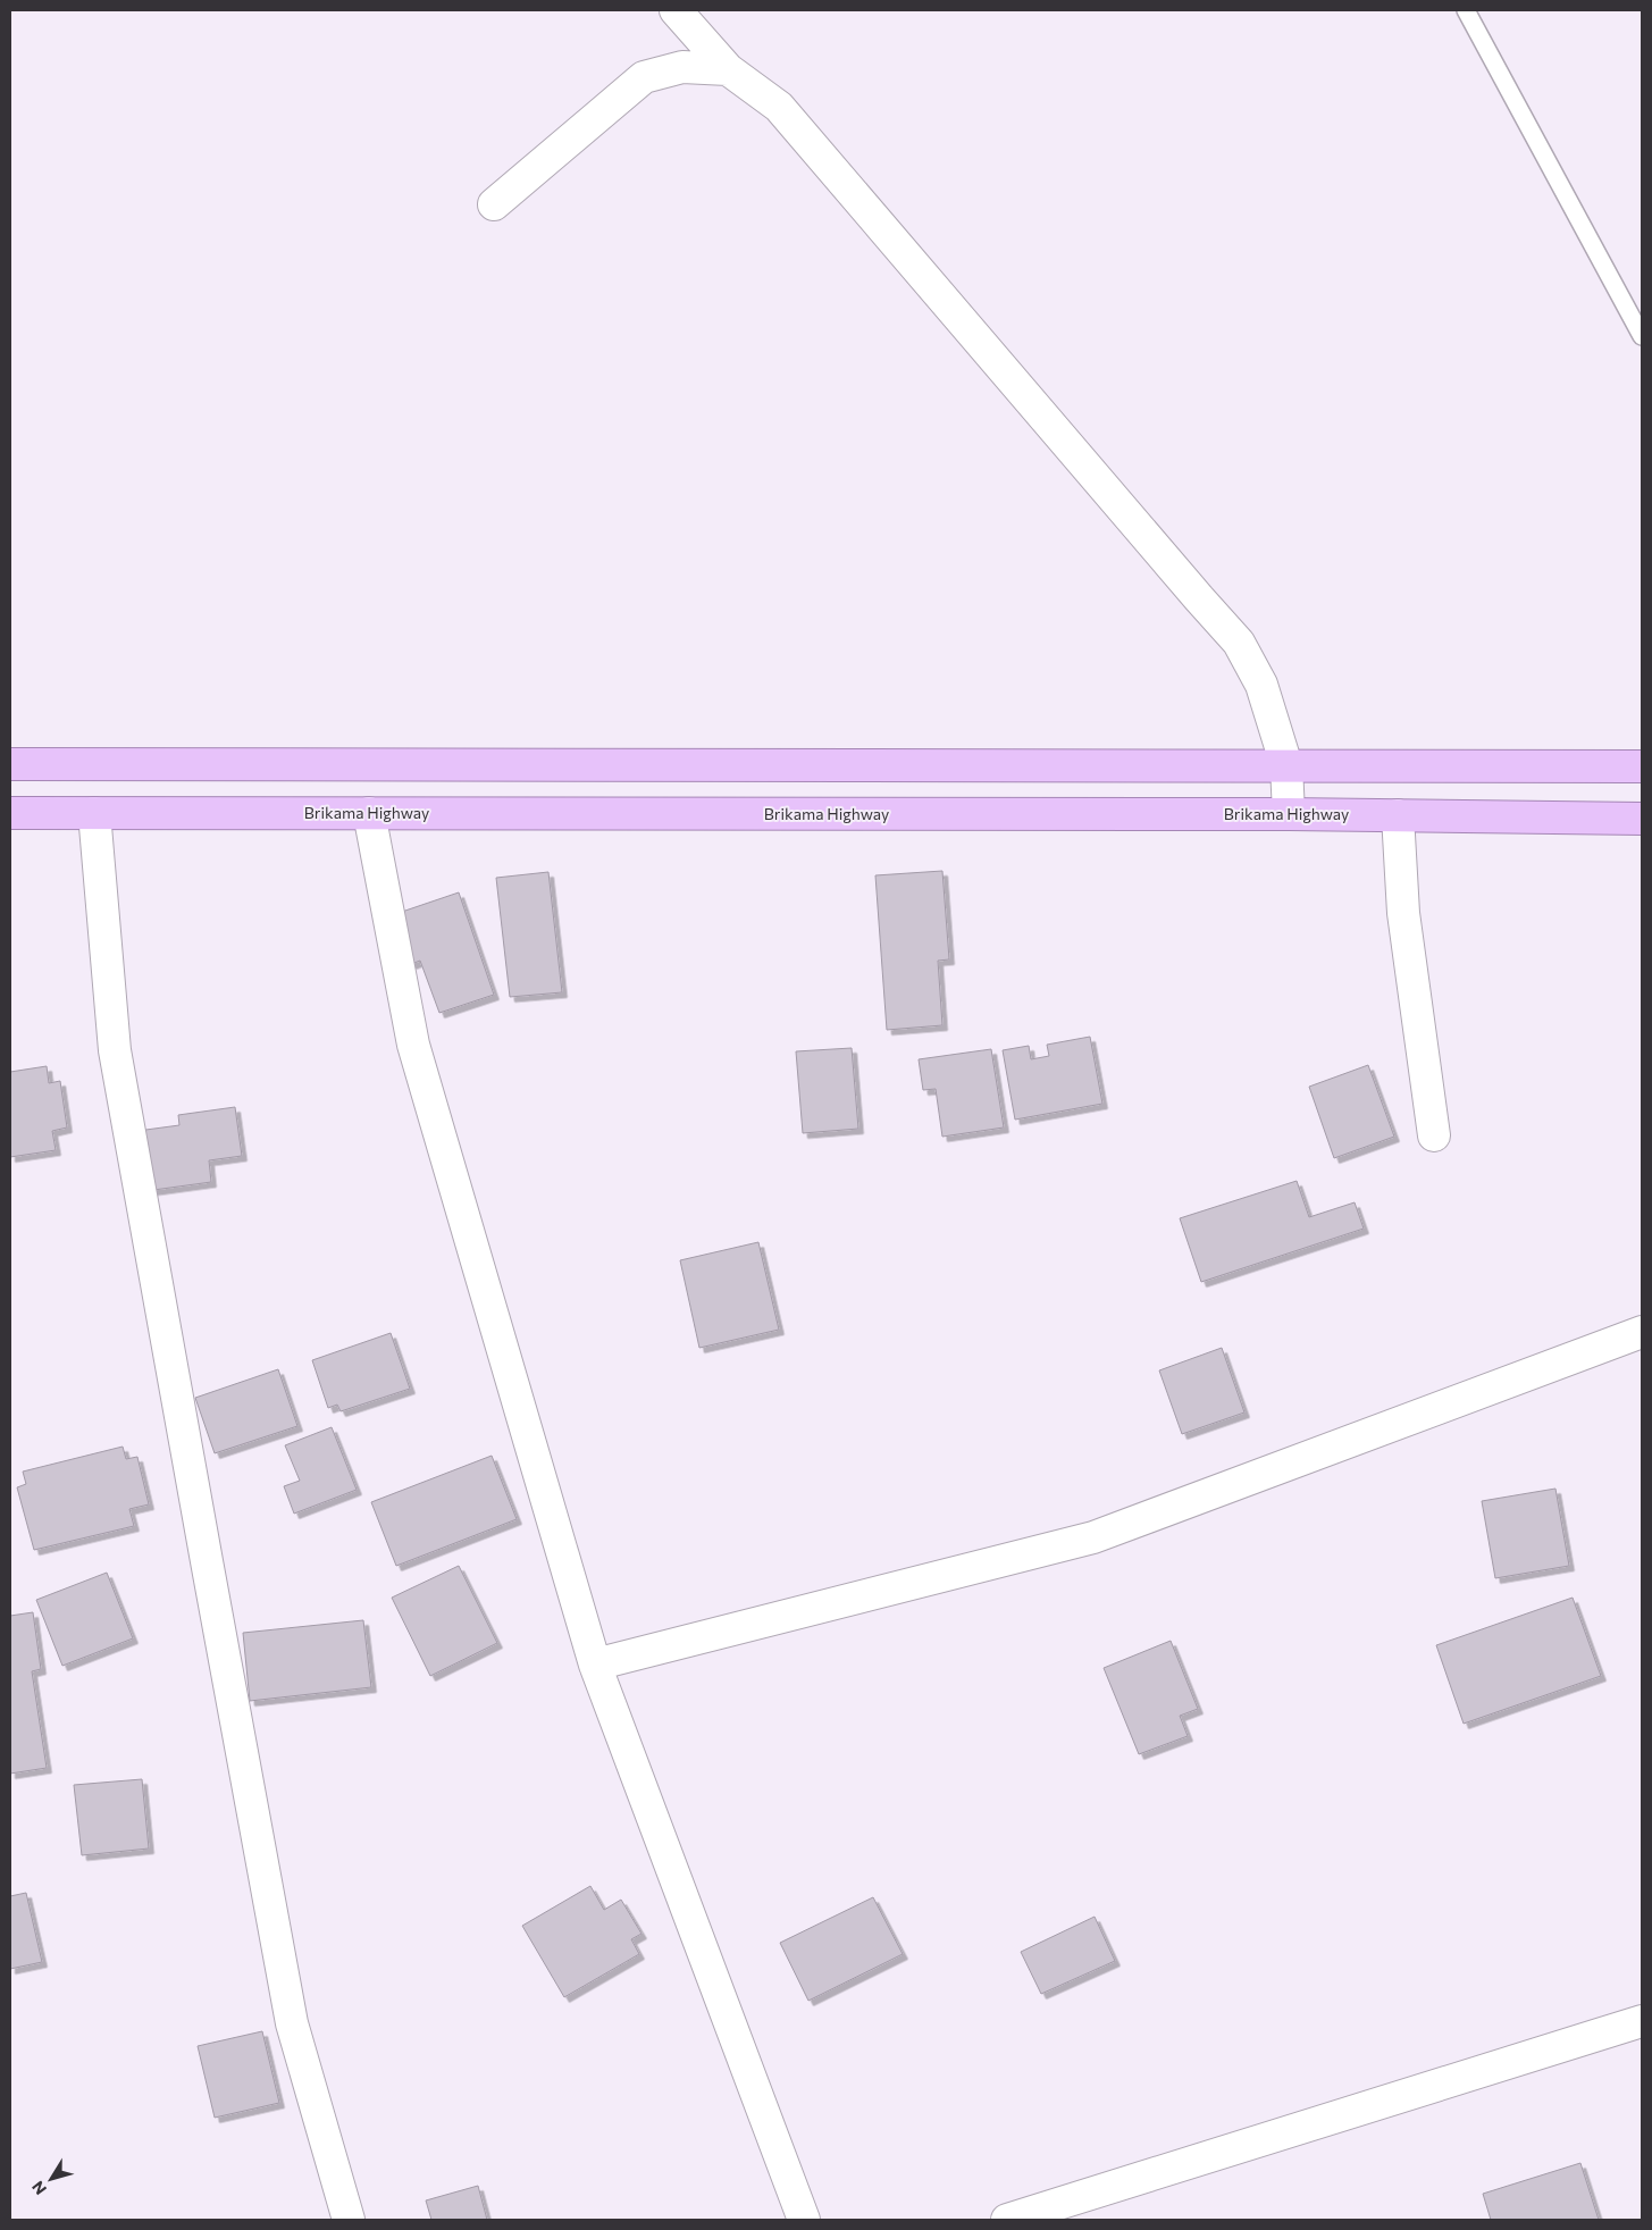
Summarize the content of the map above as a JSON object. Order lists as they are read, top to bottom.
{
  "streets": {
    "highway": ["Brikama Highway"]
  },
  "north": "bottom left"
}
